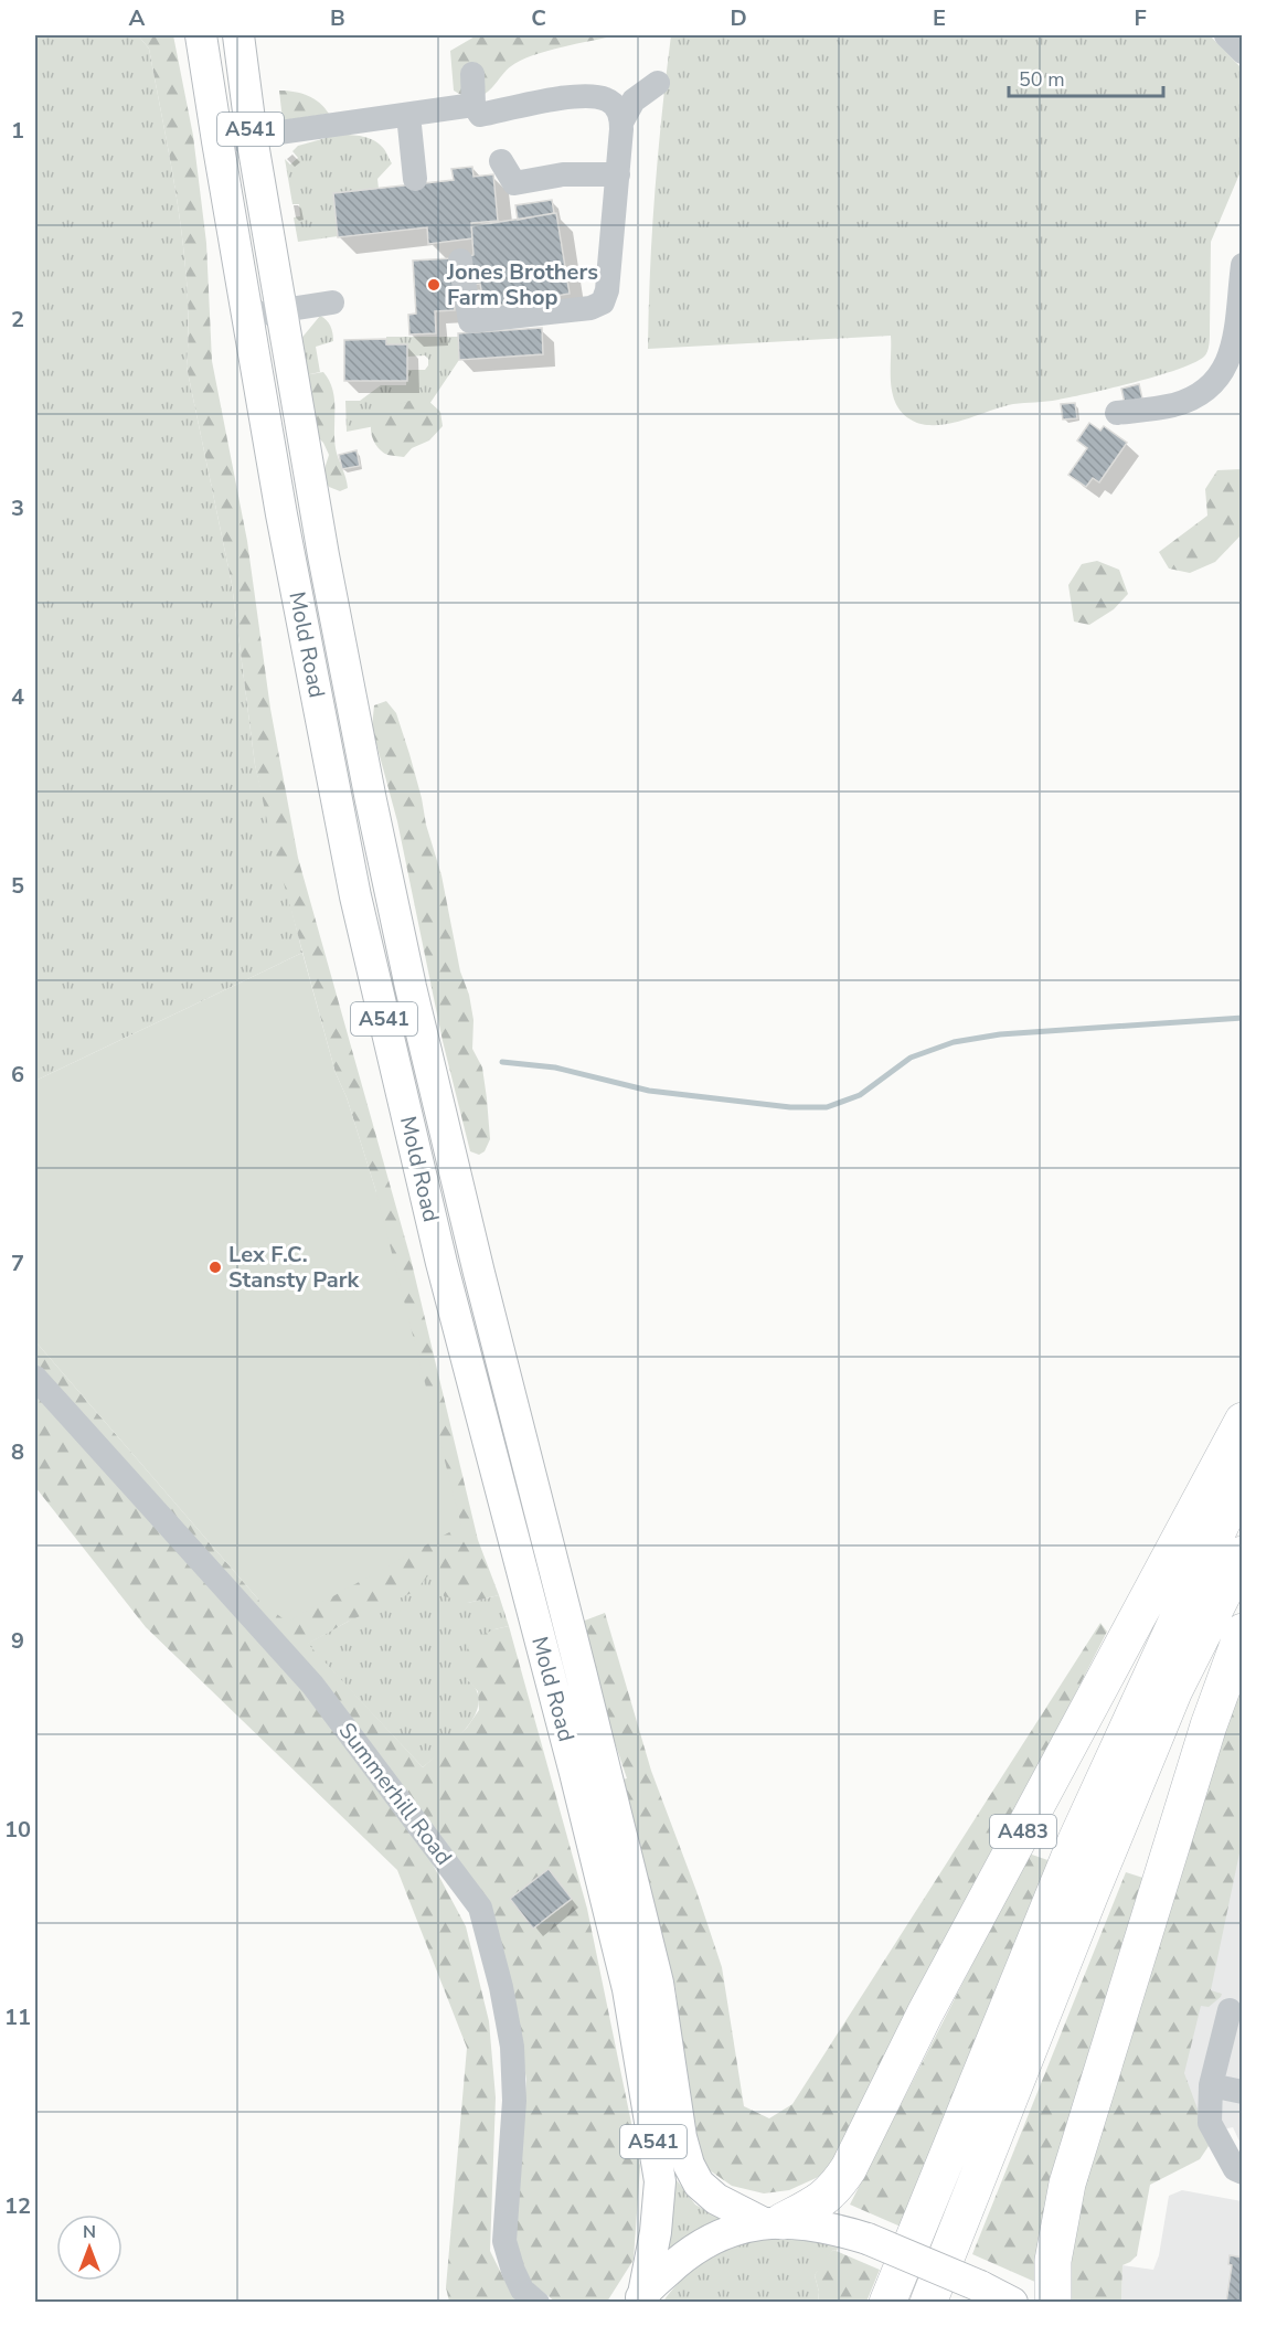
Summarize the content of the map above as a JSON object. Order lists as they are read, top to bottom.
{
  "streets": {
    "highway": ["A483"],
    "main road": ["A541", "Mold Road"],
    "street": ["Summerhill Road"]
  },
  "crossings": [
    ["Mold Road", "A483"]
  ],
  "places": ["Jones Brothers Farm Shop", "Lex F.C. Stansty Park"],
  "scale_bar": "50 m",
  "north": "top",
  "grid": {
    "columns": [
      "A",
      "B",
      "C",
      "D",
      "E",
      "F"
    ],
    "rows": [
      "1",
      "2",
      "3",
      "4",
      "5",
      "6",
      "7",
      "8",
      "9",
      "10",
      "11",
      "12"
    ]
  }
}
